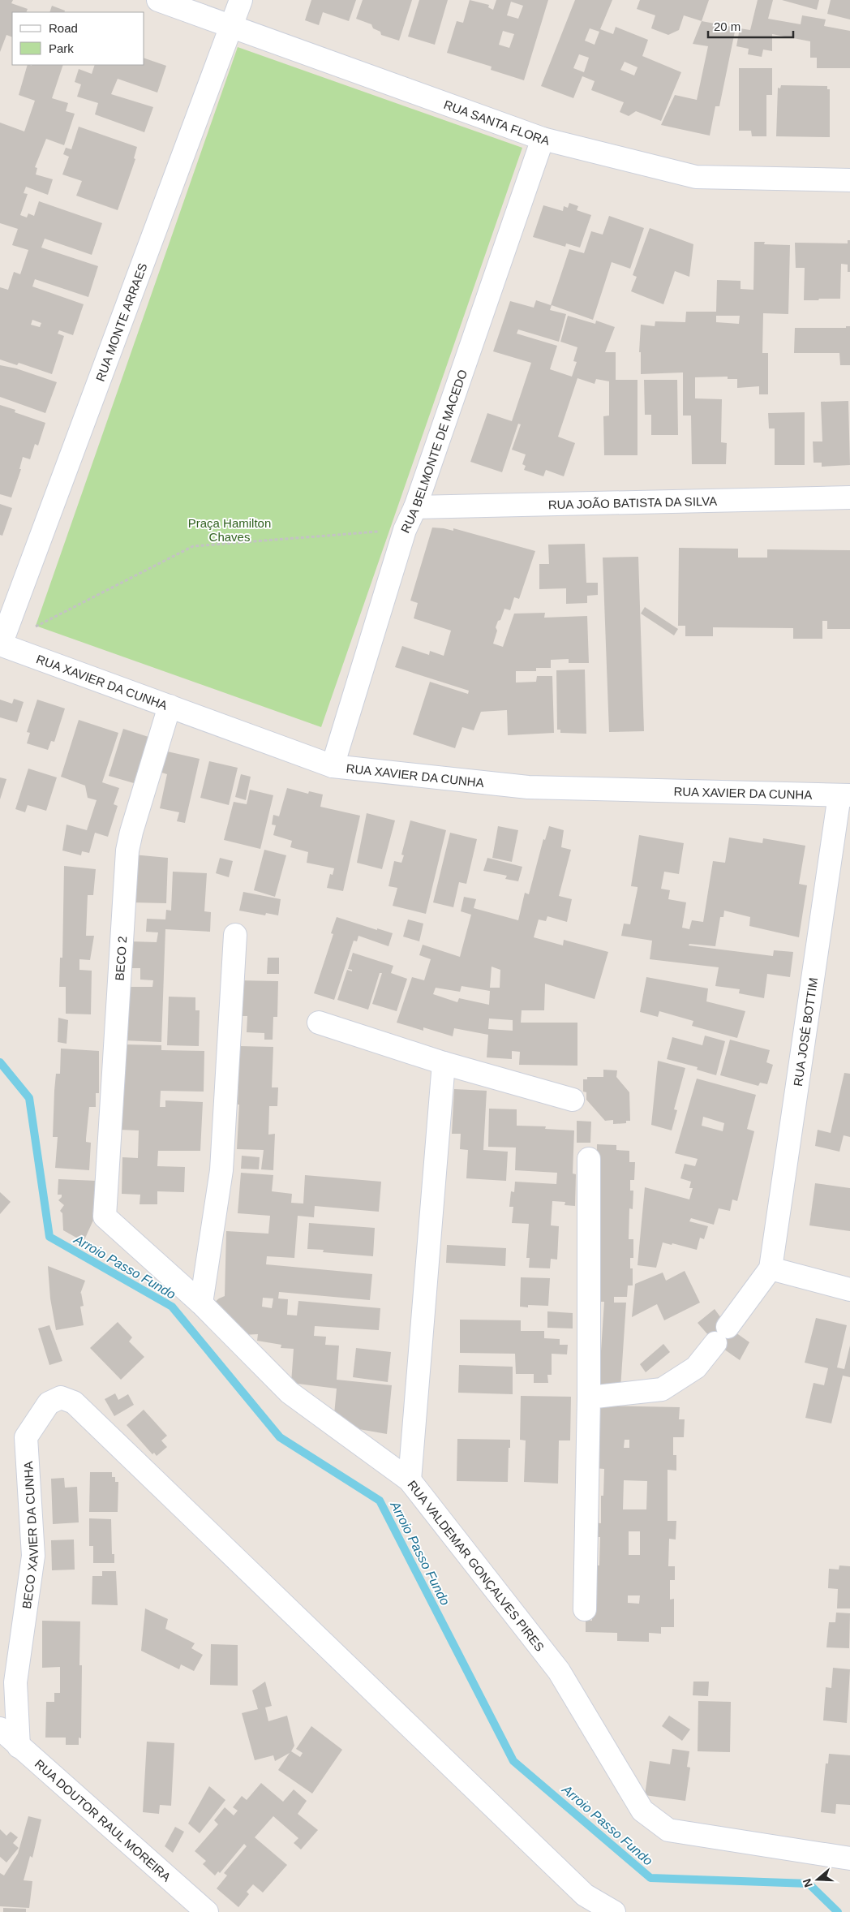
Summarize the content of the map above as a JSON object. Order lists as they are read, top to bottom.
{
  "streets": {
    "street": [
      "RUA SANTA FLORA",
      "RUA MONTE ARRAES",
      "RUA BELMONTE DE MACEDO",
      "RUA JOÃO BATISTA DA SILVA",
      "RUA XAVIER DA CUNHA",
      "BECO 2",
      "RUA JOSÉ BOTTIM",
      "BECO XAVIER DA CUNHA",
      "RUA VALDEMAR GONÇALVES PIRES",
      "RUA DOUTOR RAUL MOREIRA"
    ]
  },
  "crossings": [
    ["RUA SANTA FLORA", "RUA MONTE ARRAES"],
    ["RUA SANTA FLORA", "RUA BELMONTE DE MACEDO"],
    ["RUA MONTE ARRAES", "RUA XAVIER DA CUNHA"],
    ["RUA BELMONTE DE MACEDO", "RUA JOÃO BATISTA DA SILVA"],
    ["RUA BELMONTE DE MACEDO", "RUA XAVIER DA CUNHA"],
    ["RUA XAVIER DA CUNHA", "BECO 2"],
    ["RUA XAVIER DA CUNHA", "RUA JOSÉ BOTTIM"],
    ["BECO 2", "RUA VALDEMAR GONÇALVES PIRES"],
    ["BECO XAVIER DA CUNHA", "RUA DOUTOR RAUL MOREIRA"]
  ],
  "water": ["Arroio Passo Fundo"],
  "parks": ["Praça Hamilton Chaves"],
  "legend": ["Road", "Park"],
  "scale_bar": "20 m",
  "north": "left"
}
